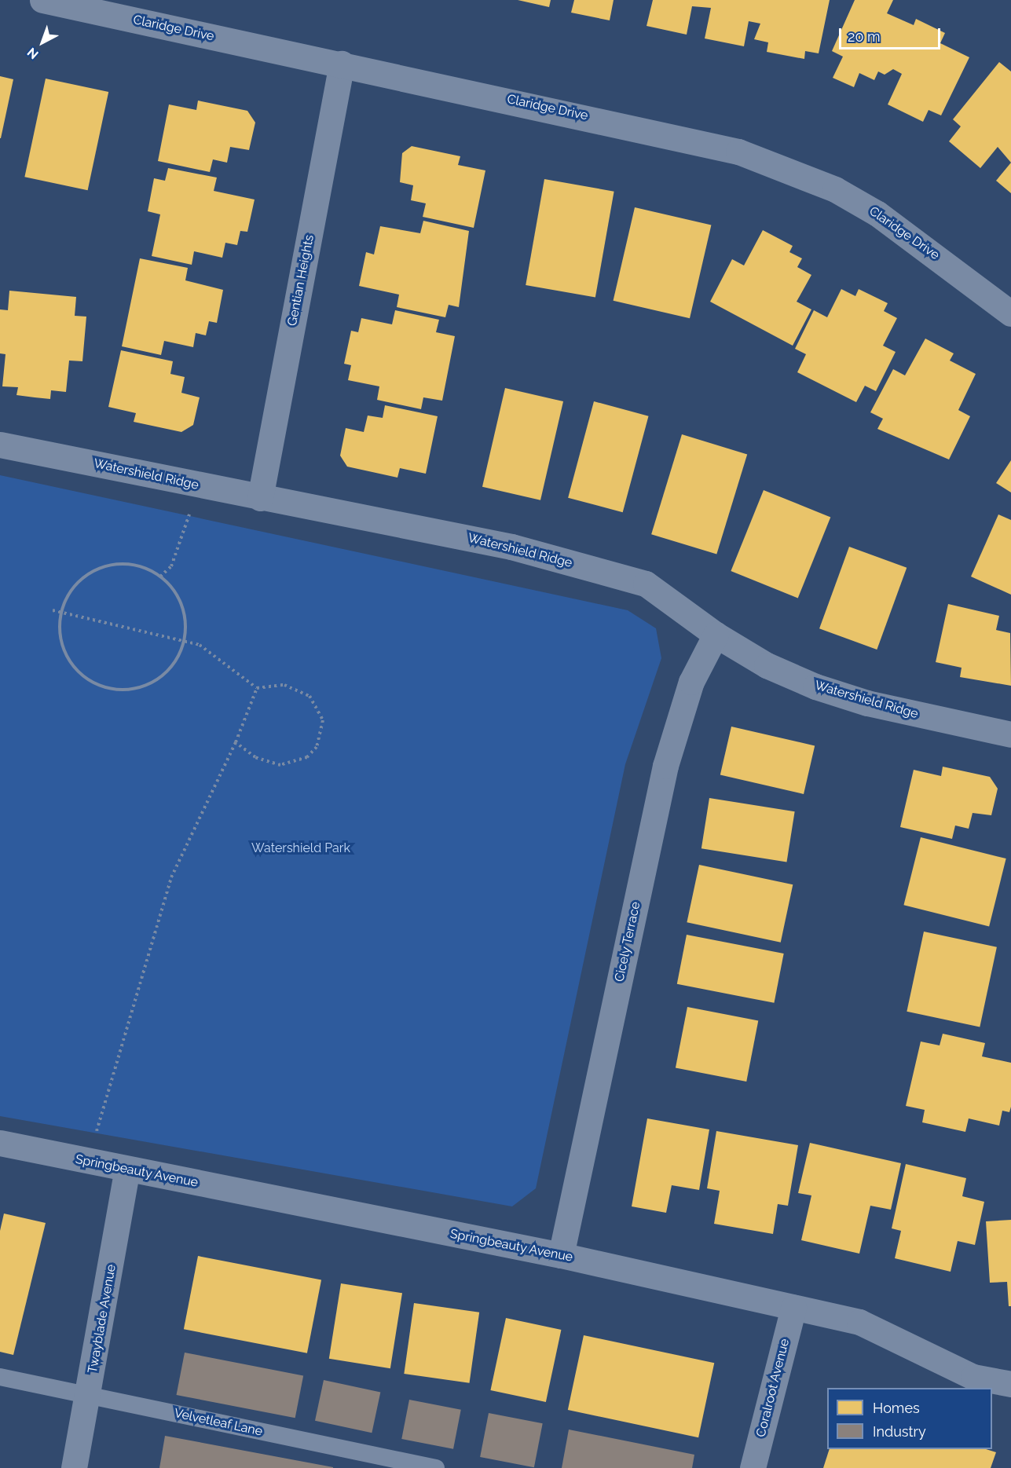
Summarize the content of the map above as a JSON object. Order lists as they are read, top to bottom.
{
  "streets": {
    "street": [
      "Claridge Drive",
      "Gentian Heights",
      "Watershield Ridge",
      "Cicely Terrace",
      "Springbeauty Avenue",
      "Twayblade Avenue",
      "Coralroot Avenue"
    ],
    "lane": ["Velvetleaf Lane"]
  },
  "crossings": [
    ["Claridge Drive", "Gentian Heights"],
    ["Gentian Heights", "Watershield Ridge"],
    ["Watershield Ridge", "Cicely Terrace"],
    ["Cicely Terrace", "Springbeauty Avenue"],
    ["Springbeauty Avenue", "Twayblade Avenue"],
    ["Springbeauty Avenue", "Coralroot Avenue"],
    ["Twayblade Avenue", "Velvetleaf Lane"]
  ],
  "parks": ["Watershield Park"],
  "legend": ["Homes", "Industry"],
  "scale_bar": "20 m",
  "north": "bottom left"
}
